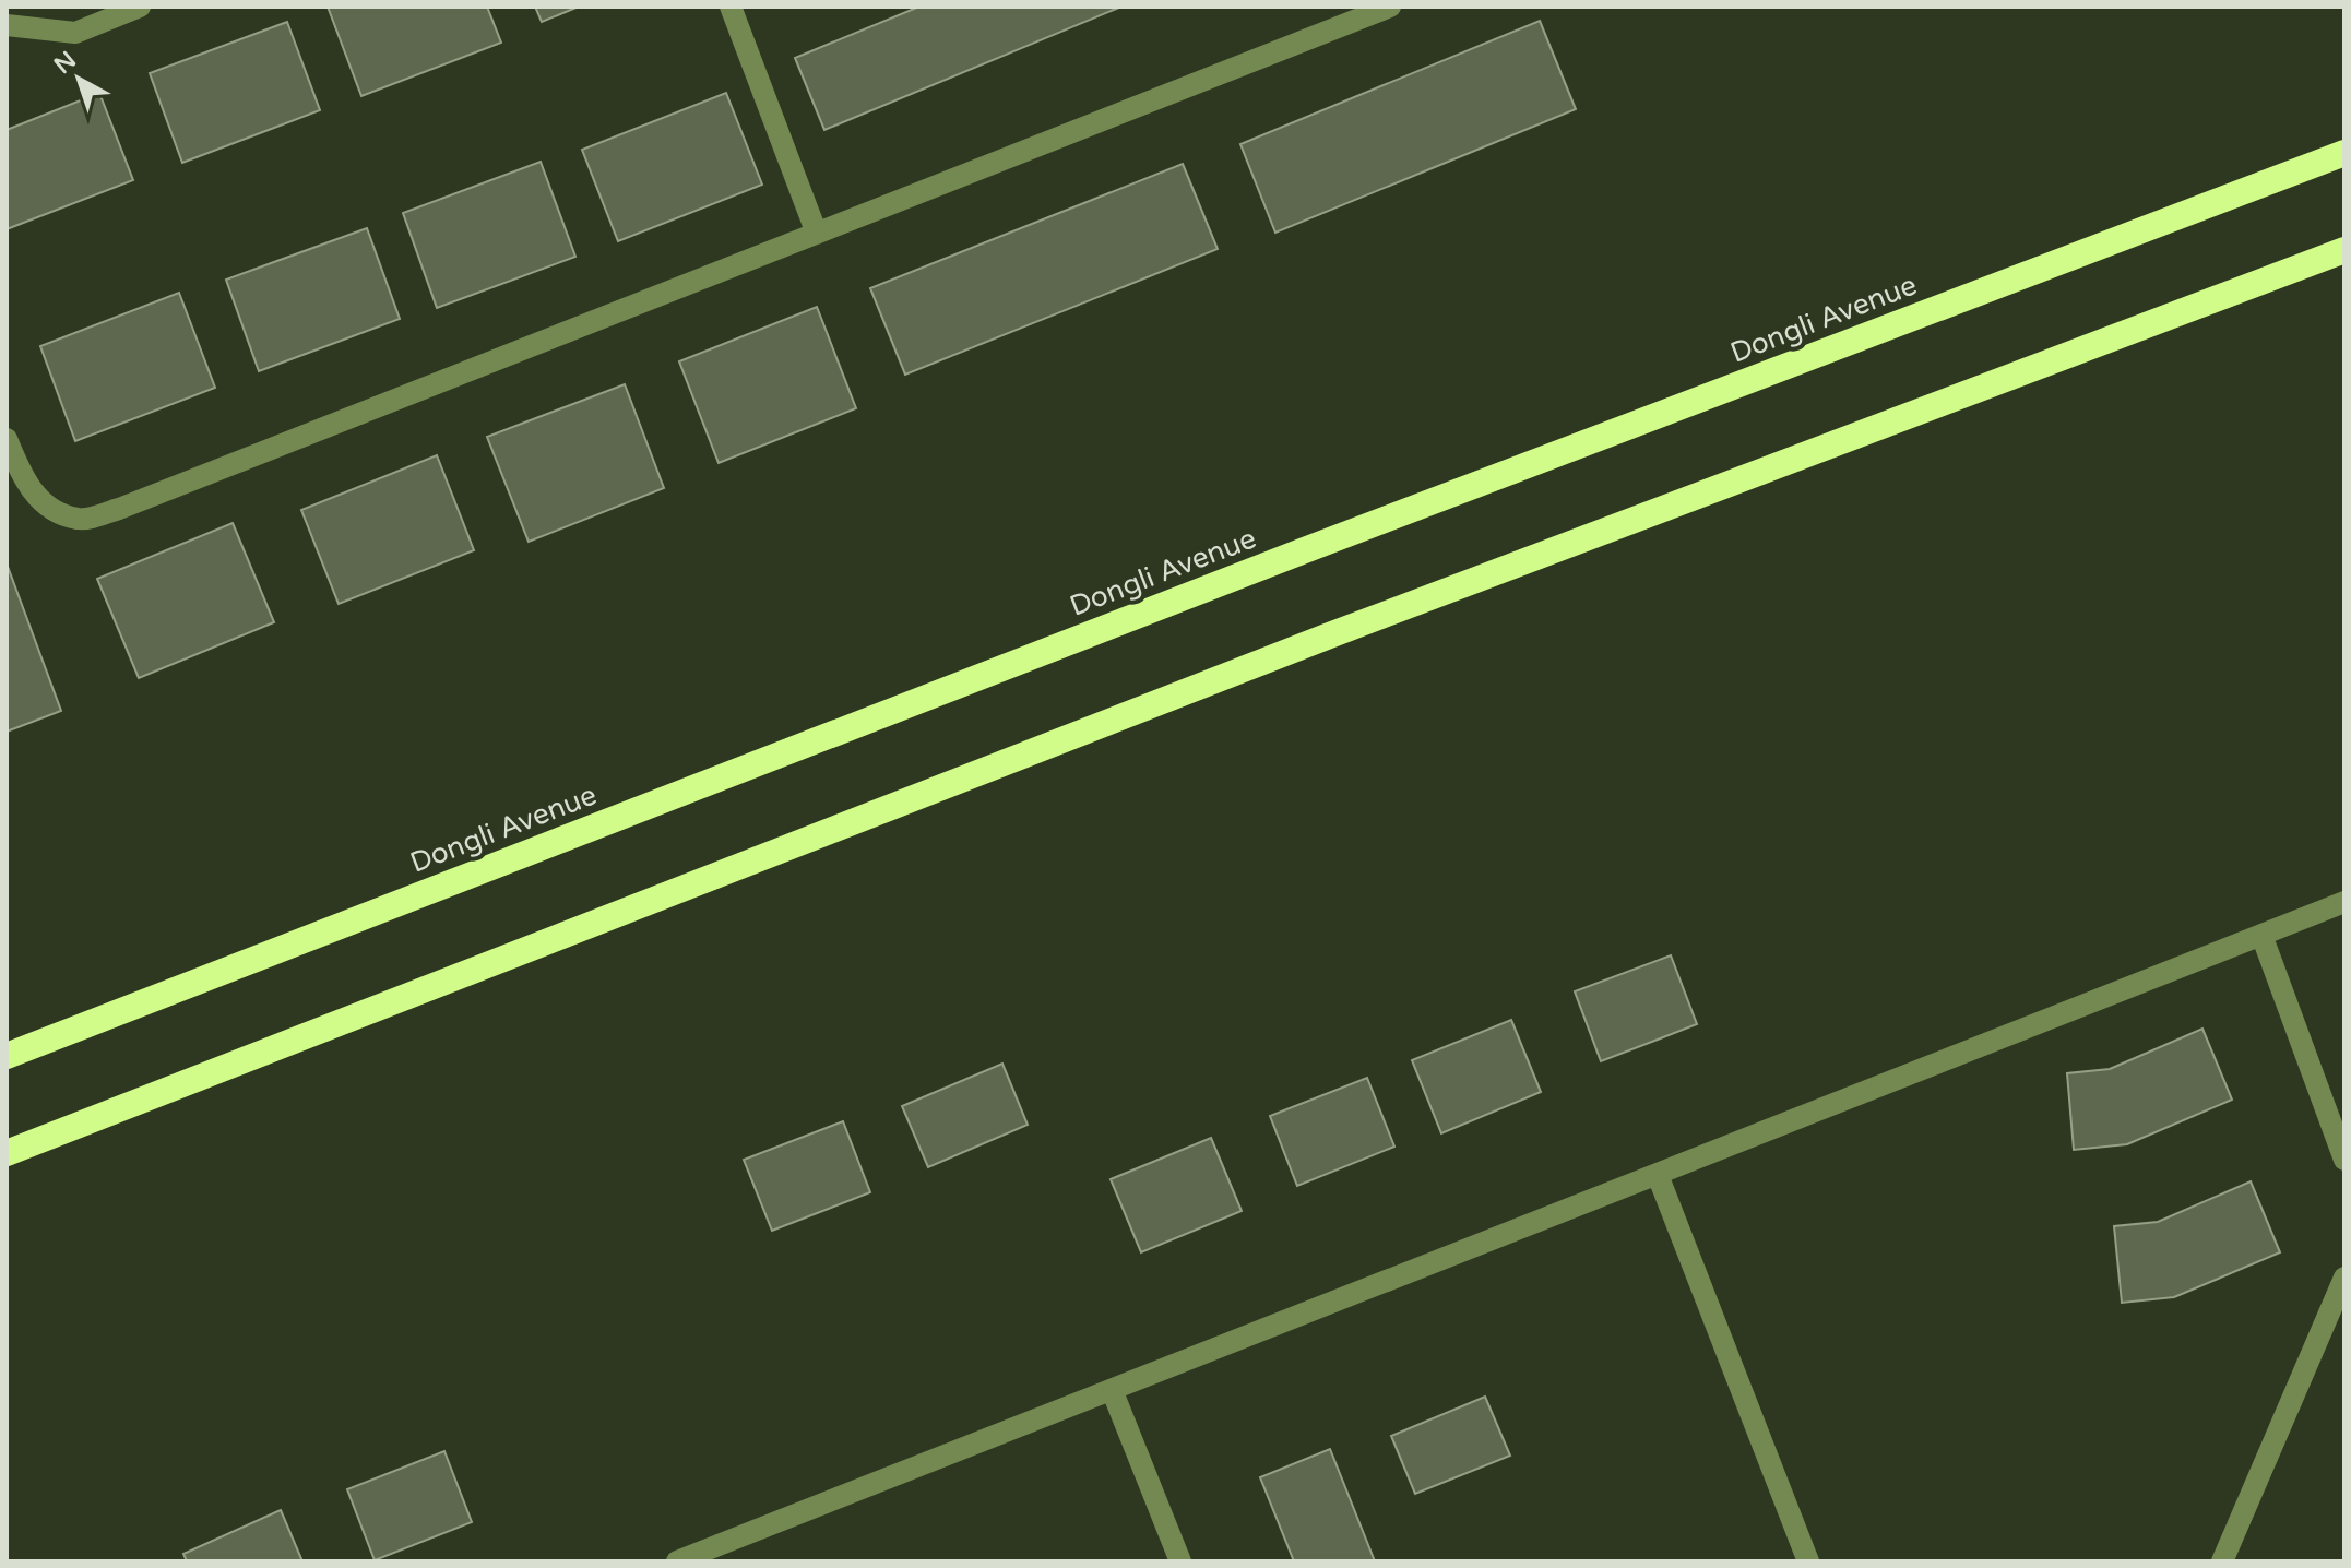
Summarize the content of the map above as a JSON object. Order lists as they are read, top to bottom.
{
  "streets": {
    "highway": ["Dongli Avenue"]
  },
  "north": "top left"
}
